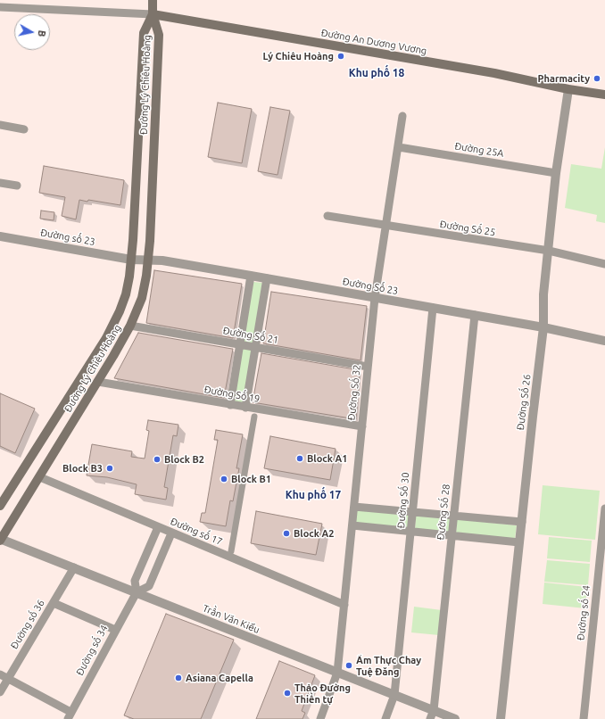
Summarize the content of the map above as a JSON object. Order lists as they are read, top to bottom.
{
  "streets": {
    "main road": ["Đường An Dương Vương", "Đường Lý Chiêu Hoàng"],
    "street": [
      "Đường 25A",
      "Đường Số 25",
      "Đường số 23",
      "Đường Số 23",
      "Đường Số 21",
      "Đường Số 32",
      "Đường Số 19",
      "Đường Số 26",
      "Đường Số 30",
      "Đường Số 28",
      "Đường số 17",
      "Đường số 24",
      "Trần Văn Kiểu",
      "Đường số 36",
      "Đường số 34"
    ]
  },
  "crossings": [
    ["Đường An Dương Vương", "Đường Lý Chiêu Hoàng"],
    ["Đường An Dương Vương", "Đường Số 26"],
    ["Đường Lý Chiêu Hoàng", "Đường số 23"],
    ["Đường Lý Chiêu Hoàng", "Đường Số 23"],
    ["Đường Lý Chiêu Hoàng", "Đường Số 21"],
    ["Đường Lý Chiêu Hoàng", "Đường Số 19"],
    ["Đường Lý Chiêu Hoàng", "Đường số 17"],
    ["Đường Lý Chiêu Hoàng", "Trần Văn Kiểu"],
    ["Đường 25A", "Đường Số 32"],
    ["Đường 25A", "Đường Số 26"],
    ["Đường Số 25", "Đường Số 32"],
    ["Đường Số 25", "Đường Số 26"],
    ["Đường số 23", "Đường Số 23"],
    ["Đường Số 23", "Đường Số 32"],
    ["Đường Số 23", "Đường Số 26"],
    ["Đường Số 23", "Đường Số 30"],
    ["Đường Số 23", "Đường Số 28"],
    ["Đường Số 21", "Đường Số 32"],
    ["Đường Số 32", "Đường Số 19"],
    ["Đường Số 32", "Đường số 17"],
    ["Đường Số 32", "Trần Văn Kiểu"],
    ["Đường Số 30", "Trần Văn Kiểu"],
    ["Đường Số 28", "Trần Văn Kiểu"],
    ["Đường số 17", "Đường số 34"],
    ["Trần Văn Kiểu", "Đường số 36"],
    ["Trần Văn Kiểu", "Đường số 34"]
  ],
  "districts": ["Khu phố 18", "Khu phố 17"],
  "places": [
    "Lý Chiêu Hoàng",
    "Pharmacity",
    "Block A1",
    "Block B2",
    "Block B3",
    "Block B1",
    "Block A2",
    "Ẩm Thực Chay Tuệ Đăng",
    "Asiana Capella",
    "Thảo Đường Thiền tự"
  ],
  "north": "right"
}
